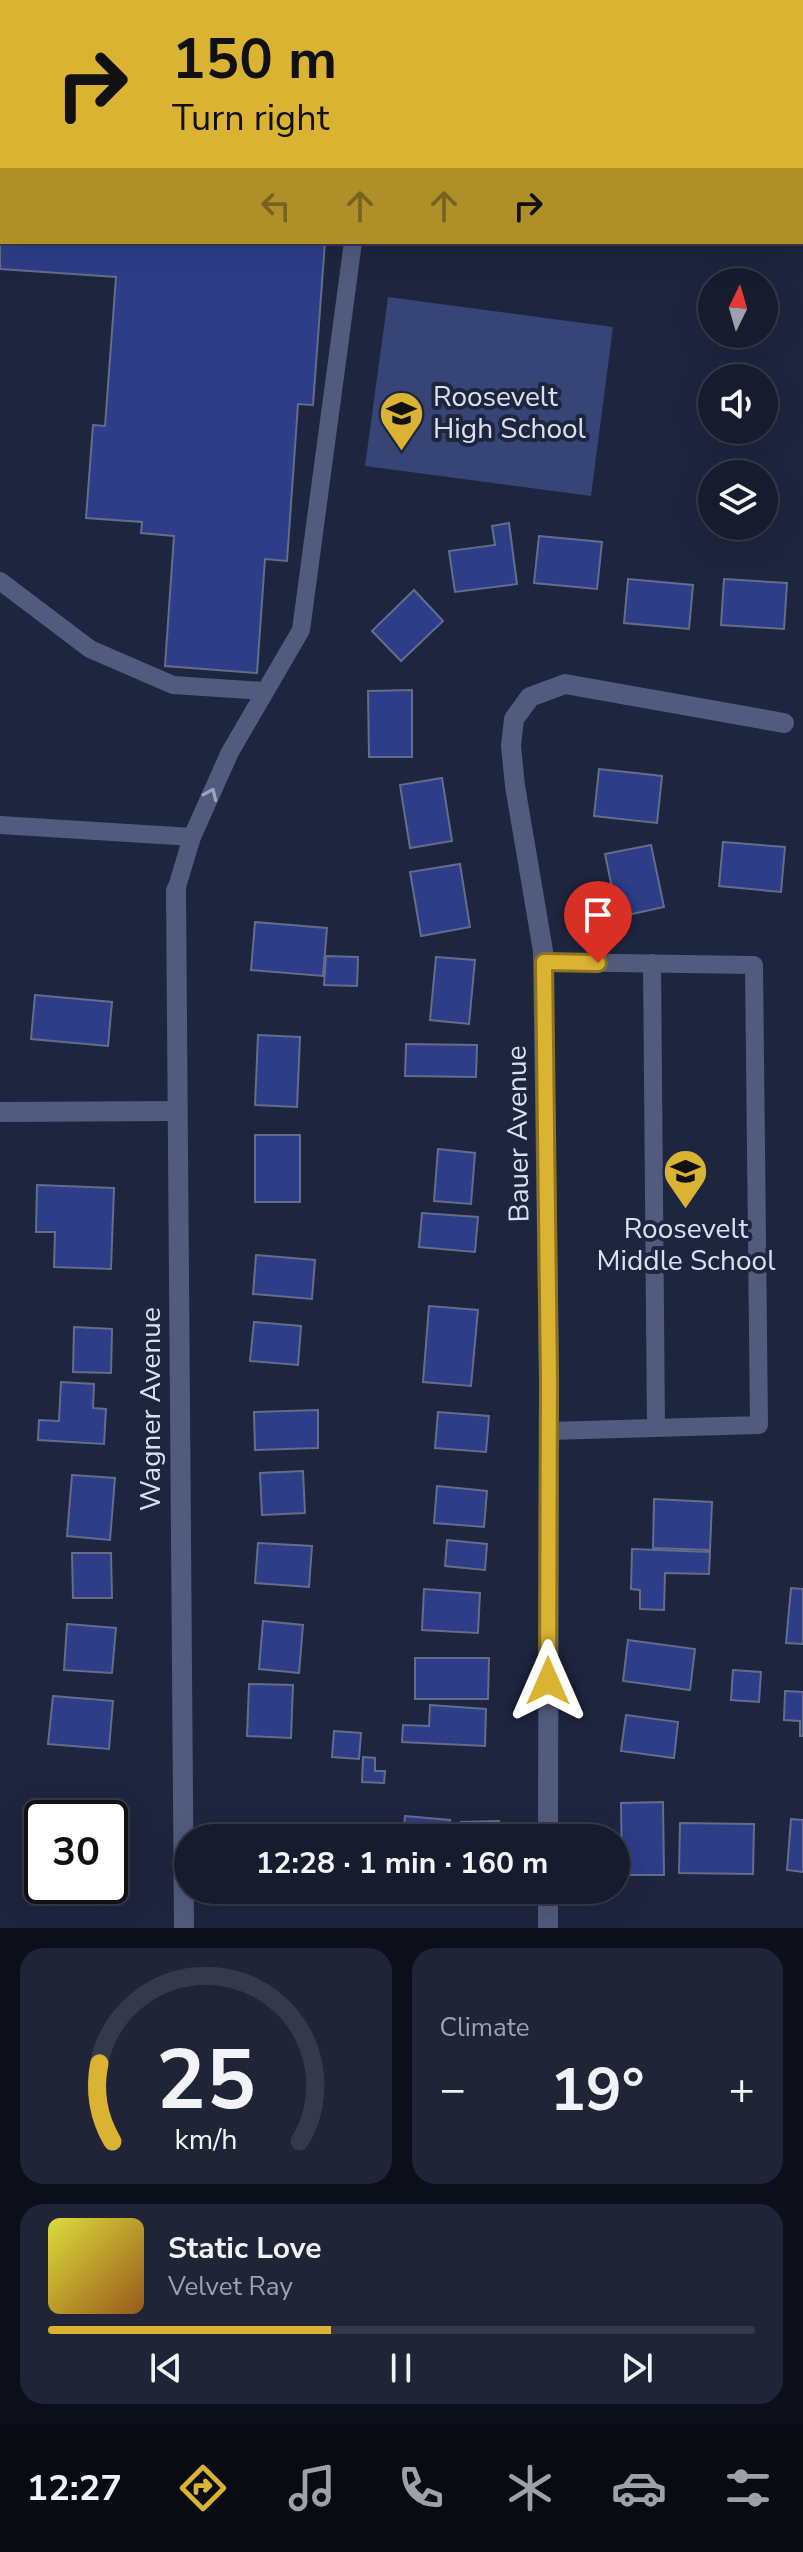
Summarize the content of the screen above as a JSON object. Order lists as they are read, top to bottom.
{
  "streets": {
    "street": ["Bauer Avenue", "Wagner Avenue"]
  },
  "places": {
    "school or university": ["Roosevelt High School", "Roosevelt Middle School"]
  },
  "north": "top",
  "page": {
    "turn": ["150 m", "Turn right"],
    "limit": "30",
    "trip": "12:28 · 1 min · 160 m",
    "tile": "Climate",
    "heat": ["−", "19°", "+"],
    "song": ["Static Love", "Velvet Ray"],
    "tabs": "12:27",
    "gauge": ["25", "km/h"]
  }
}
